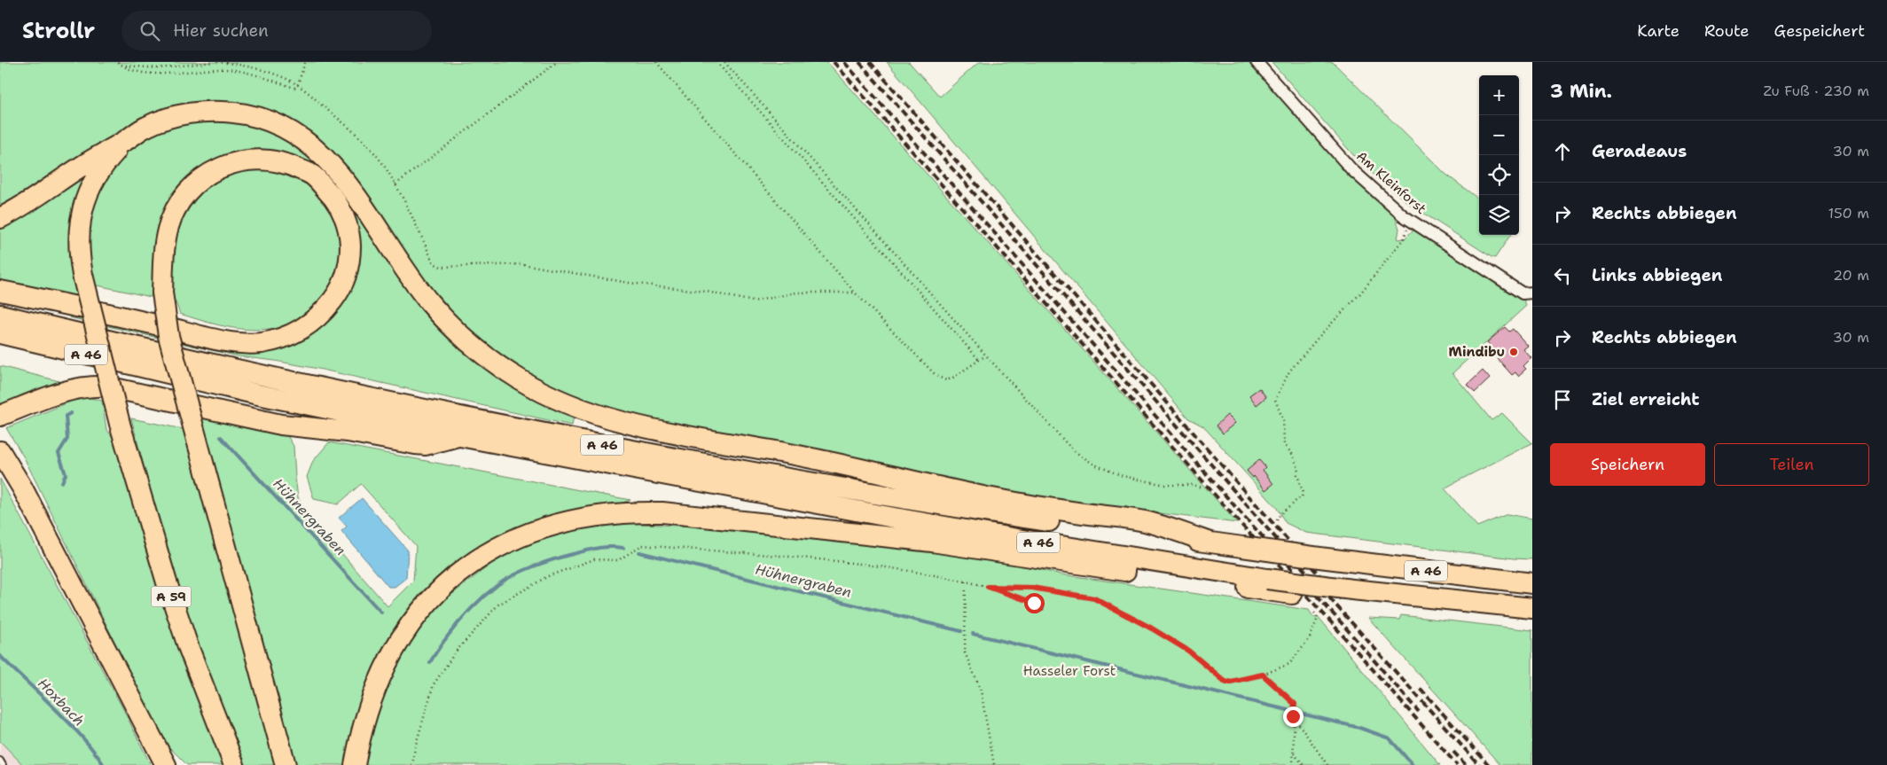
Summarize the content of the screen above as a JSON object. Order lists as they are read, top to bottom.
{
  "streets": {
    "highway": ["A 46", "A 59"],
    "street": ["Am Kleinforst"]
  },
  "water": ["Hühnergraben", "Hoxbach"],
  "parks": ["Hasseler Forst"],
  "places": ["Mindibu"],
  "page": {
    "header": "Strollr",
    "search": "Hier suchen",
    "nav": ["Karte", "Route", "Gespeichert"],
    "heading": ["3 Min.", "Zu Fuß · 230 m"],
    "map_buttons": ["+", "−"],
    "list": [
      ["Geradeaus", "30 m"],
      ["Rechts abbiegen", "150 m"],
      ["Links abbiegen", "20 m"],
      ["Rechts abbiegen", "30 m"],
      "Ziel erreicht"
    ],
    "buttons": ["Speichern", "Teilen"]
  }
}
